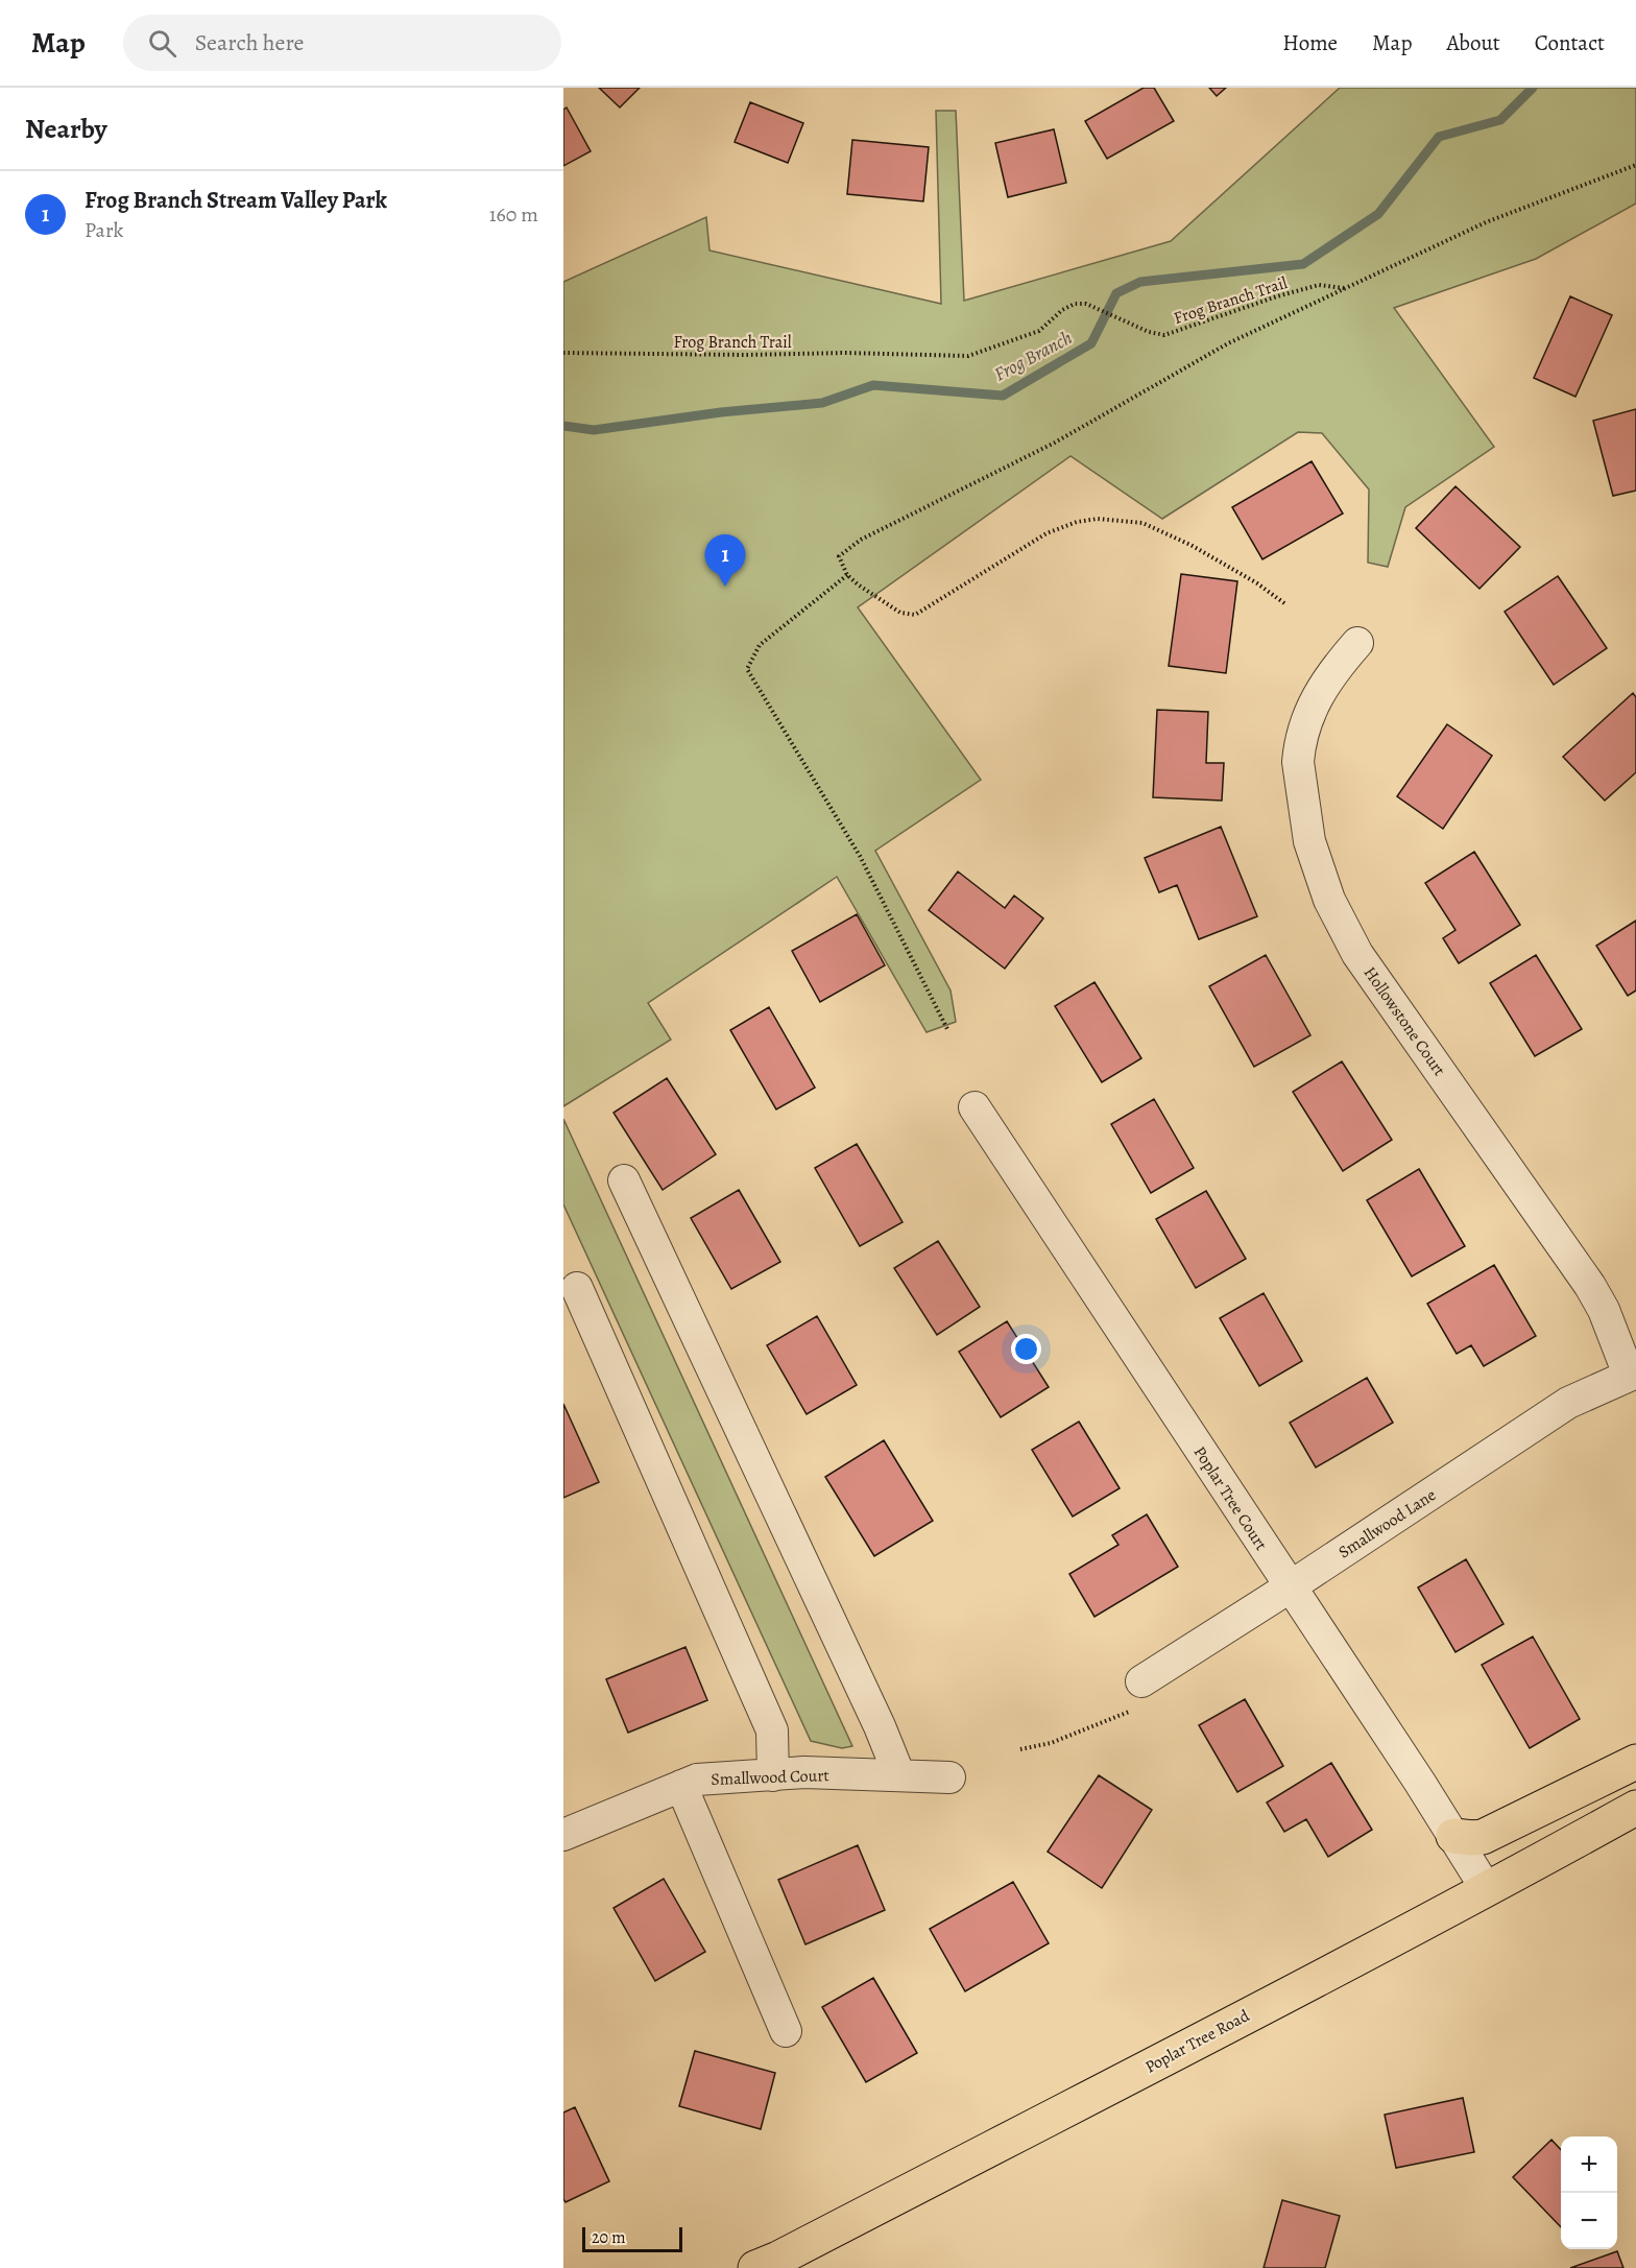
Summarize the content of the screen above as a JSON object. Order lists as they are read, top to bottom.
{
  "streets": {
    "main road": ["Poplar Tree Road"],
    "street": [
      "Hollowstone Court",
      "Poplar Tree Court",
      "Smallwood Lane",
      "Smallwood Court"
    ],
    "path": ["Frog Branch Trail"]
  },
  "crossings": [
    ["Hollowstone Court", "Smallwood Lane"],
    ["Poplar Tree Court", "Smallwood Lane"],
    ["Poplar Tree Court", "Poplar Tree Road"]
  ],
  "water": ["Frog Branch"],
  "scale_bar": "20 m",
  "page": {
    "header": "Map",
    "search": "Search here",
    "nav": [
      "Home",
      "Map",
      "About",
      "Contact"
    ],
    "heading": "Nearby",
    "list": [
      {
        "mark": "1",
        "name": "Frog Branch Stream Valley Park",
        "note": "Park",
        "value": "160 m"
      }
    ],
    "pins": "1",
    "map_buttons": ["+", "−"],
    "scale": "20 m"
  }
}
